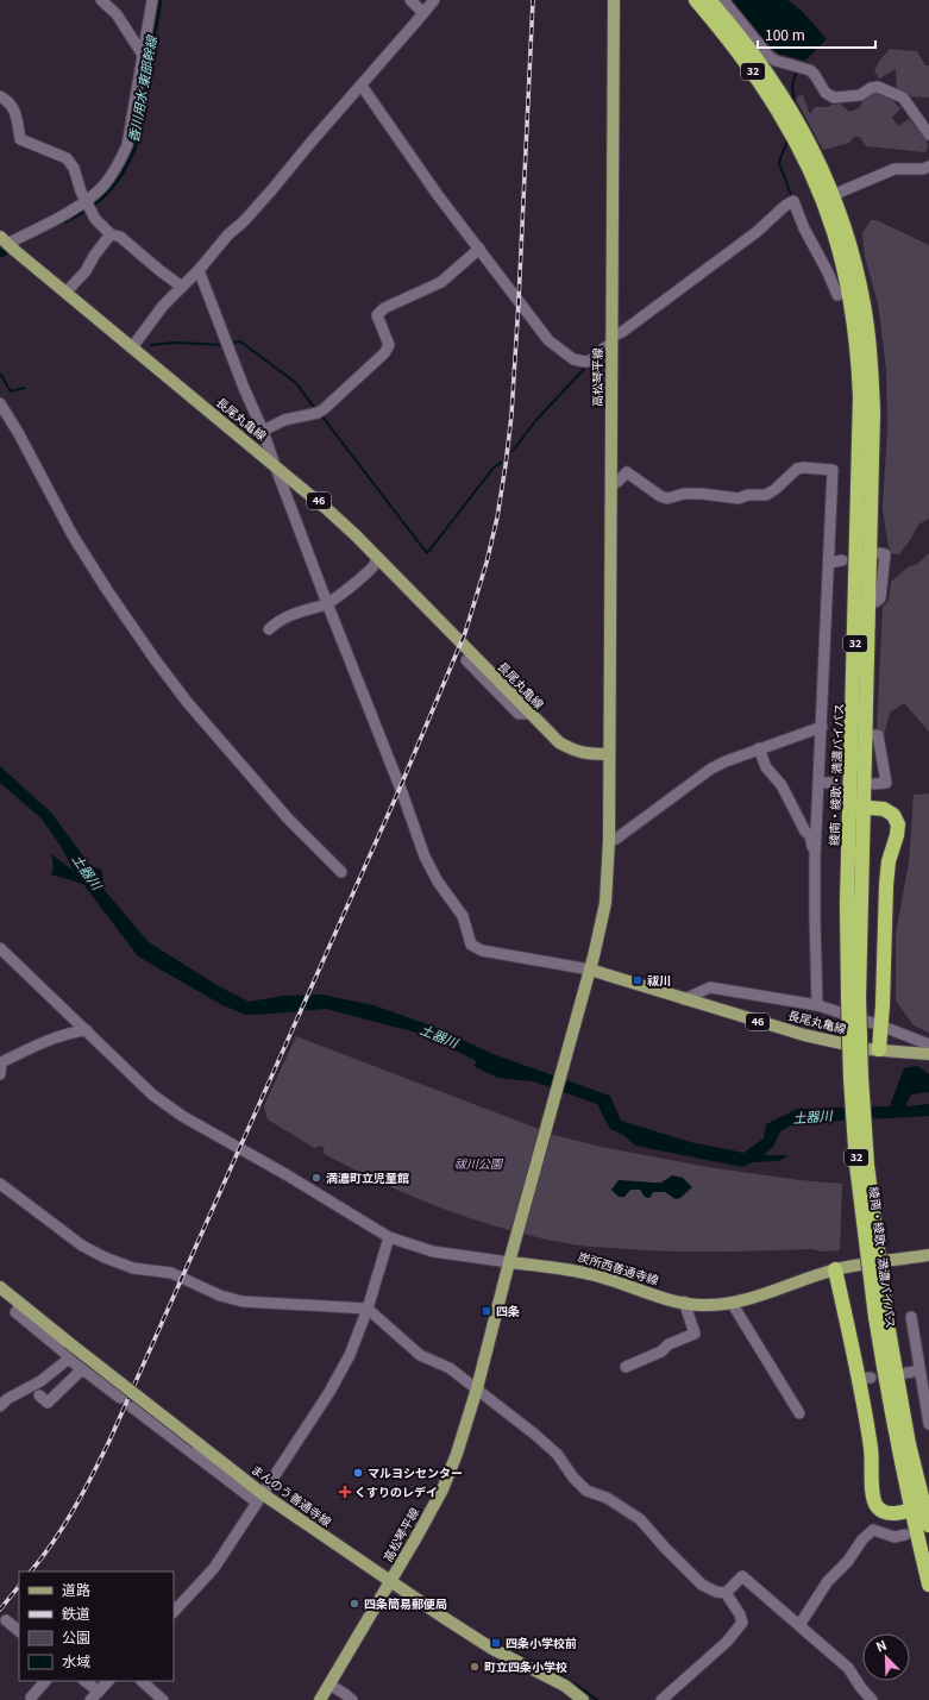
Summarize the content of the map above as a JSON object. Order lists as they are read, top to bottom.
{
  "streets": {
    "highway": ["32", "綾南・綾歌・満濃バイパス"],
    "main road": [
      "高松琴平線",
      "長尾丸亀線",
      "46",
      "炭所西善通寺線",
      "まんのう善通寺線"
    ]
  },
  "crossings": [
    ["高松琴平線", "長尾丸亀線"],
    ["高松琴平線", "炭所西善通寺線"],
    ["高松琴平線", "まんのう善通寺線"]
  ],
  "water": ["香川用水 東部幹線", "土器川"],
  "parks": ["祓川公園"],
  "places": {
    "transit": ["祓川", "四条", "四条小学校前"],
    "other": [
      "満濃町立児童館",
      "マルヨシセンター",
      "四条簡易郵便局",
      "町立四条小学校"
    ],
    "health": ["くすりのレデイ"]
  },
  "legend": [
    "道路",
    "鉄道",
    "公園",
    "水域"
  ],
  "scale_bar": "100 m",
  "north": "top left"
}
